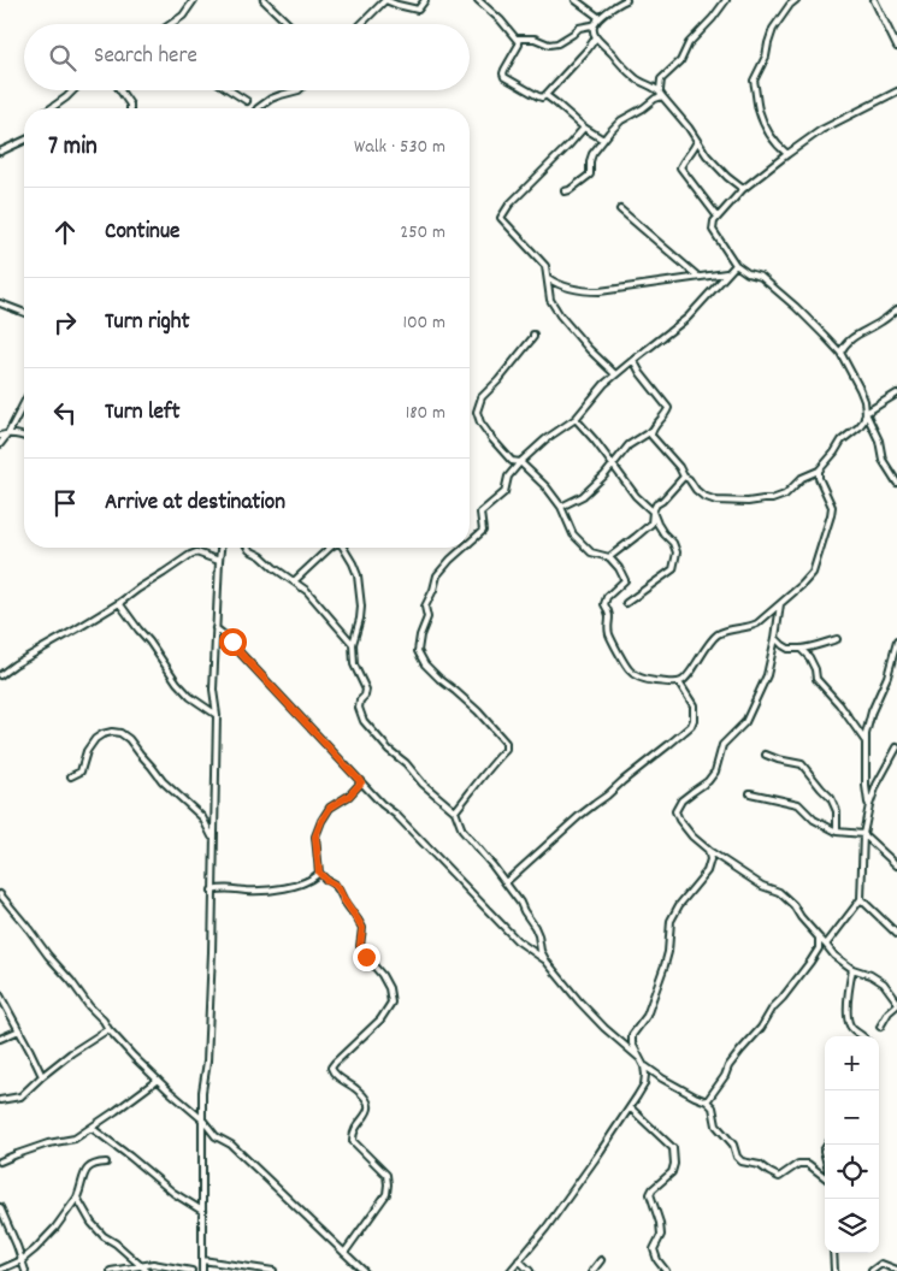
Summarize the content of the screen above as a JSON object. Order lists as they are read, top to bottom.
{
  "page": {
    "search": "Search here",
    "heading": ["7 min", "Walk · 530 m"],
    "list": [
      ["Continue", "250 m"],
      ["Turn right", "100 m"],
      ["Turn left", "180 m"],
      "Arrive at destination"
    ],
    "map_buttons": ["+", "−"]
  }
}
